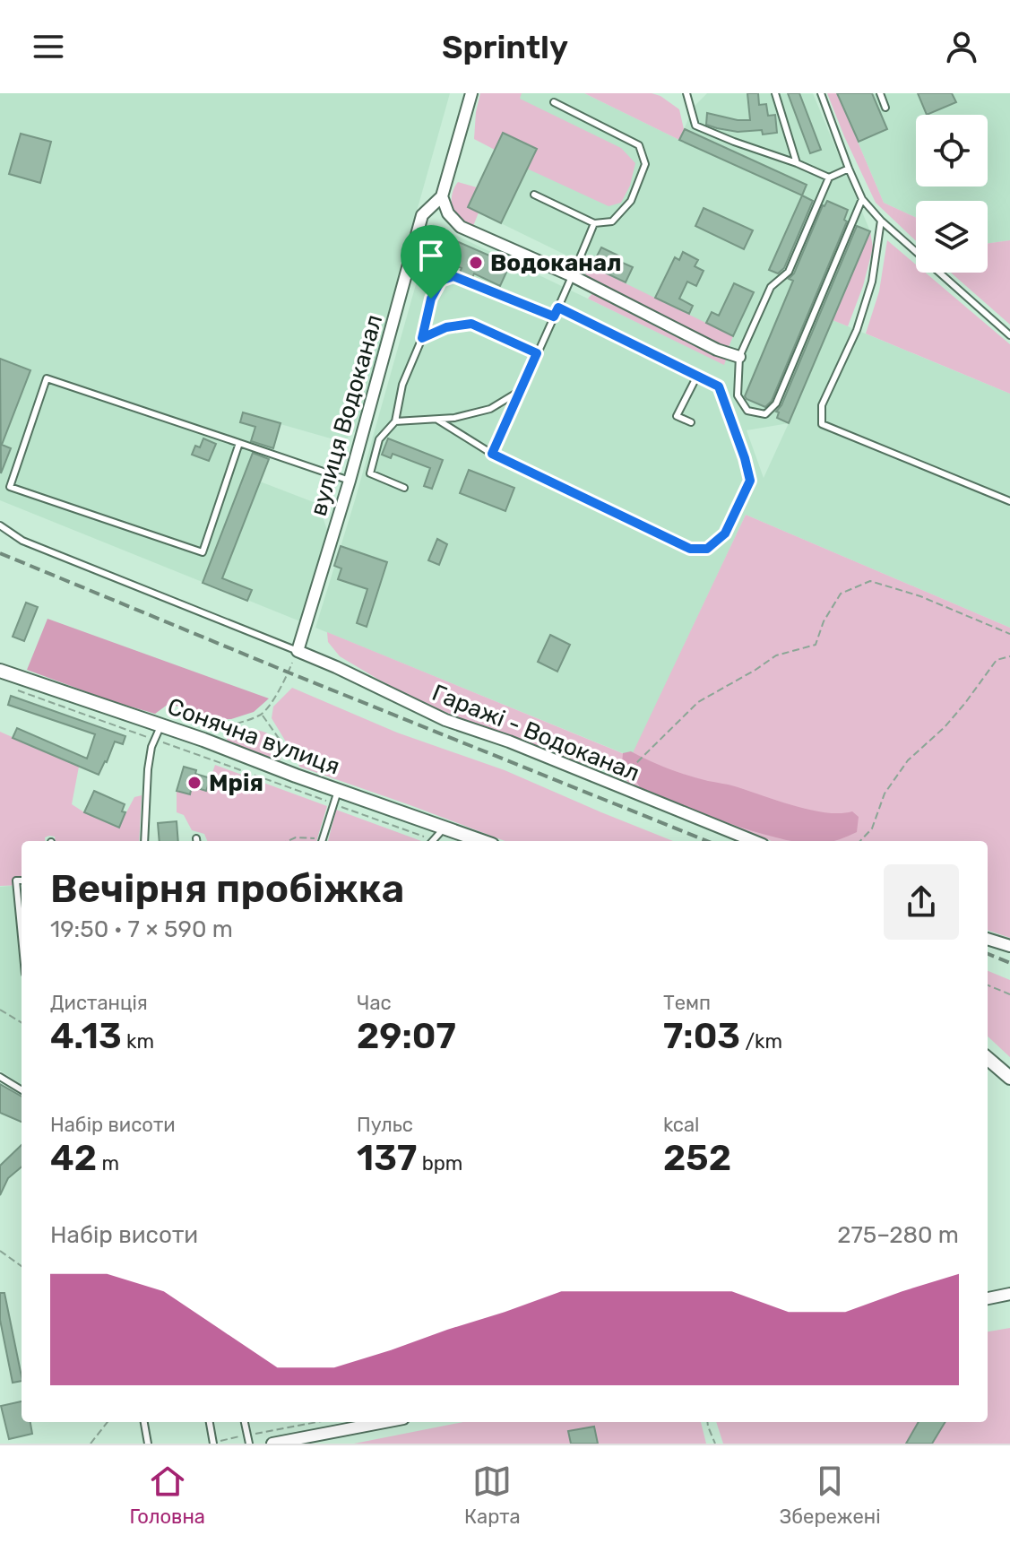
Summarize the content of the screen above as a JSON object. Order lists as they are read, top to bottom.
{
  "streets": {
    "street": ["вулиця Водоканал", "Гаражі - Водоканал", "Сонячна вулиця"]
  },
  "crossings": [
    ["вулиця Водоканал", "Гаражі - Водоканал"]
  ],
  "places": ["Водоканал", "Мрія"],
  "page": {
    "header": "Sprintly",
    "heading": ["Вечірня пробіжка", "19:50 · 7 × 590 m"],
    "stats": [
      ["Дистанція", "4.13 km"],
      ["Час", "29:07"],
      ["Темп", "7:03 /km"],
      ["Набір висоти", "42 m"],
      ["Пульс", "137 bpm"],
      ["kcal", "252"]
    ],
    "chart": ["Набір висоти", "275–280 m"],
    "tabs": ["Головна", "Карта", "Збережені"]
  }
}
